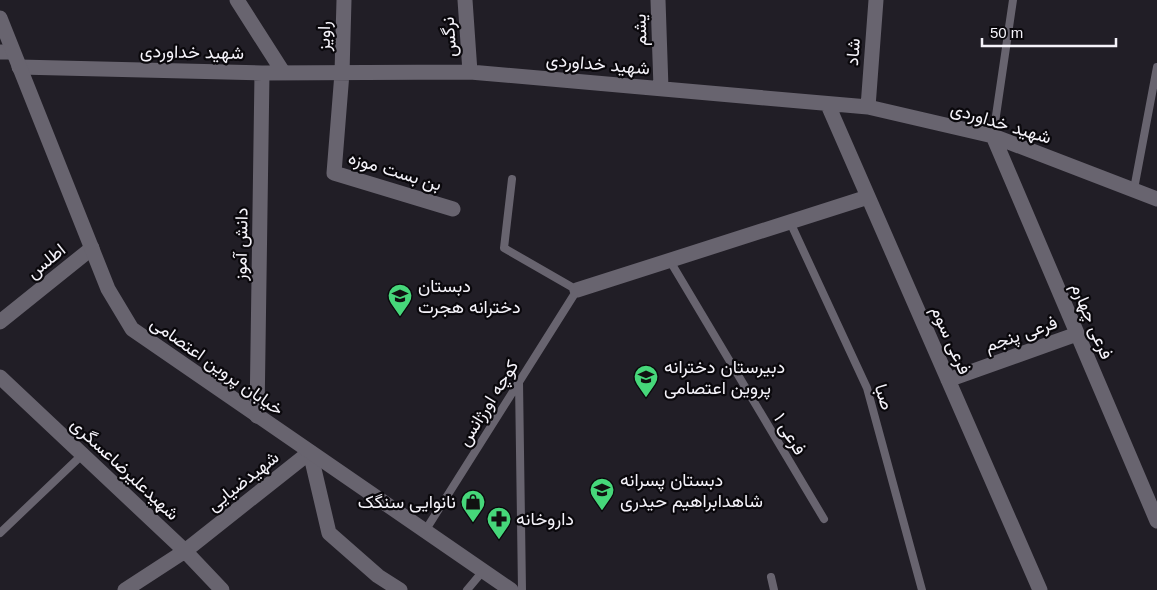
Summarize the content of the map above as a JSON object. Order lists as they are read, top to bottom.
{
  "streets": {
    "street": [
      "یشم",
      "راویز",
      "نرگس",
      "شهید خداوردی",
      "شاد",
      "بن بست موزه",
      "دانش آموز",
      "اطلس",
      "فرعی چهارم",
      "فرعی پنجم",
      "فرعی سوم",
      "خیابان پروین اعتصامی",
      "شهیدعلیرضاعسگری",
      "شهیدضیایی"
    ],
    "lane": ["صبا", "کوچه اورژانس", "فرعی ۱"]
  },
  "crossings": [
    ["یشم", "شهید خداوردی"],
    ["راویز", "شهید خداوردی"],
    ["راویز", "بن بست موزه"],
    ["نرگس", "شهید خداوردی"],
    ["شهید خداوردی", "شاد"],
    ["شهید خداوردی", "بن بست موزه"],
    ["شهید خداوردی", "دانش آموز"],
    ["شهید خداوردی", "فرعی چهارم"],
    ["شهید خداوردی", "فرعی سوم"],
    ["شهید خداوردی", "خیابان پروین اعتصامی"],
    ["دانش آموز", "خیابان پروین اعتصامی"],
    ["اطلس", "خیابان پروین اعتصامی"],
    ["فرعی چهارم", "فرعی پنجم"],
    ["فرعی پنجم", "فرعی سوم"],
    ["خیابان پروین اعتصامی", "کوچه اورژانس"],
    ["خیابان پروین اعتصامی", "شهیدضیایی"],
    ["شهیدعلیرضاعسگری", "شهیدضیایی"]
  ],
  "places": {
    "school or university": ["دبستان دخترانه هجرت", "دبیرستان دخترانه پروین اعتصامی", "دبستان پسرانه شاهدابراهیم حیدری"],
    "shop": ["نانوایی سنگک"],
    "pharmacy": ["داروخانه"]
  },
  "scale_bar": "50 m"
}
